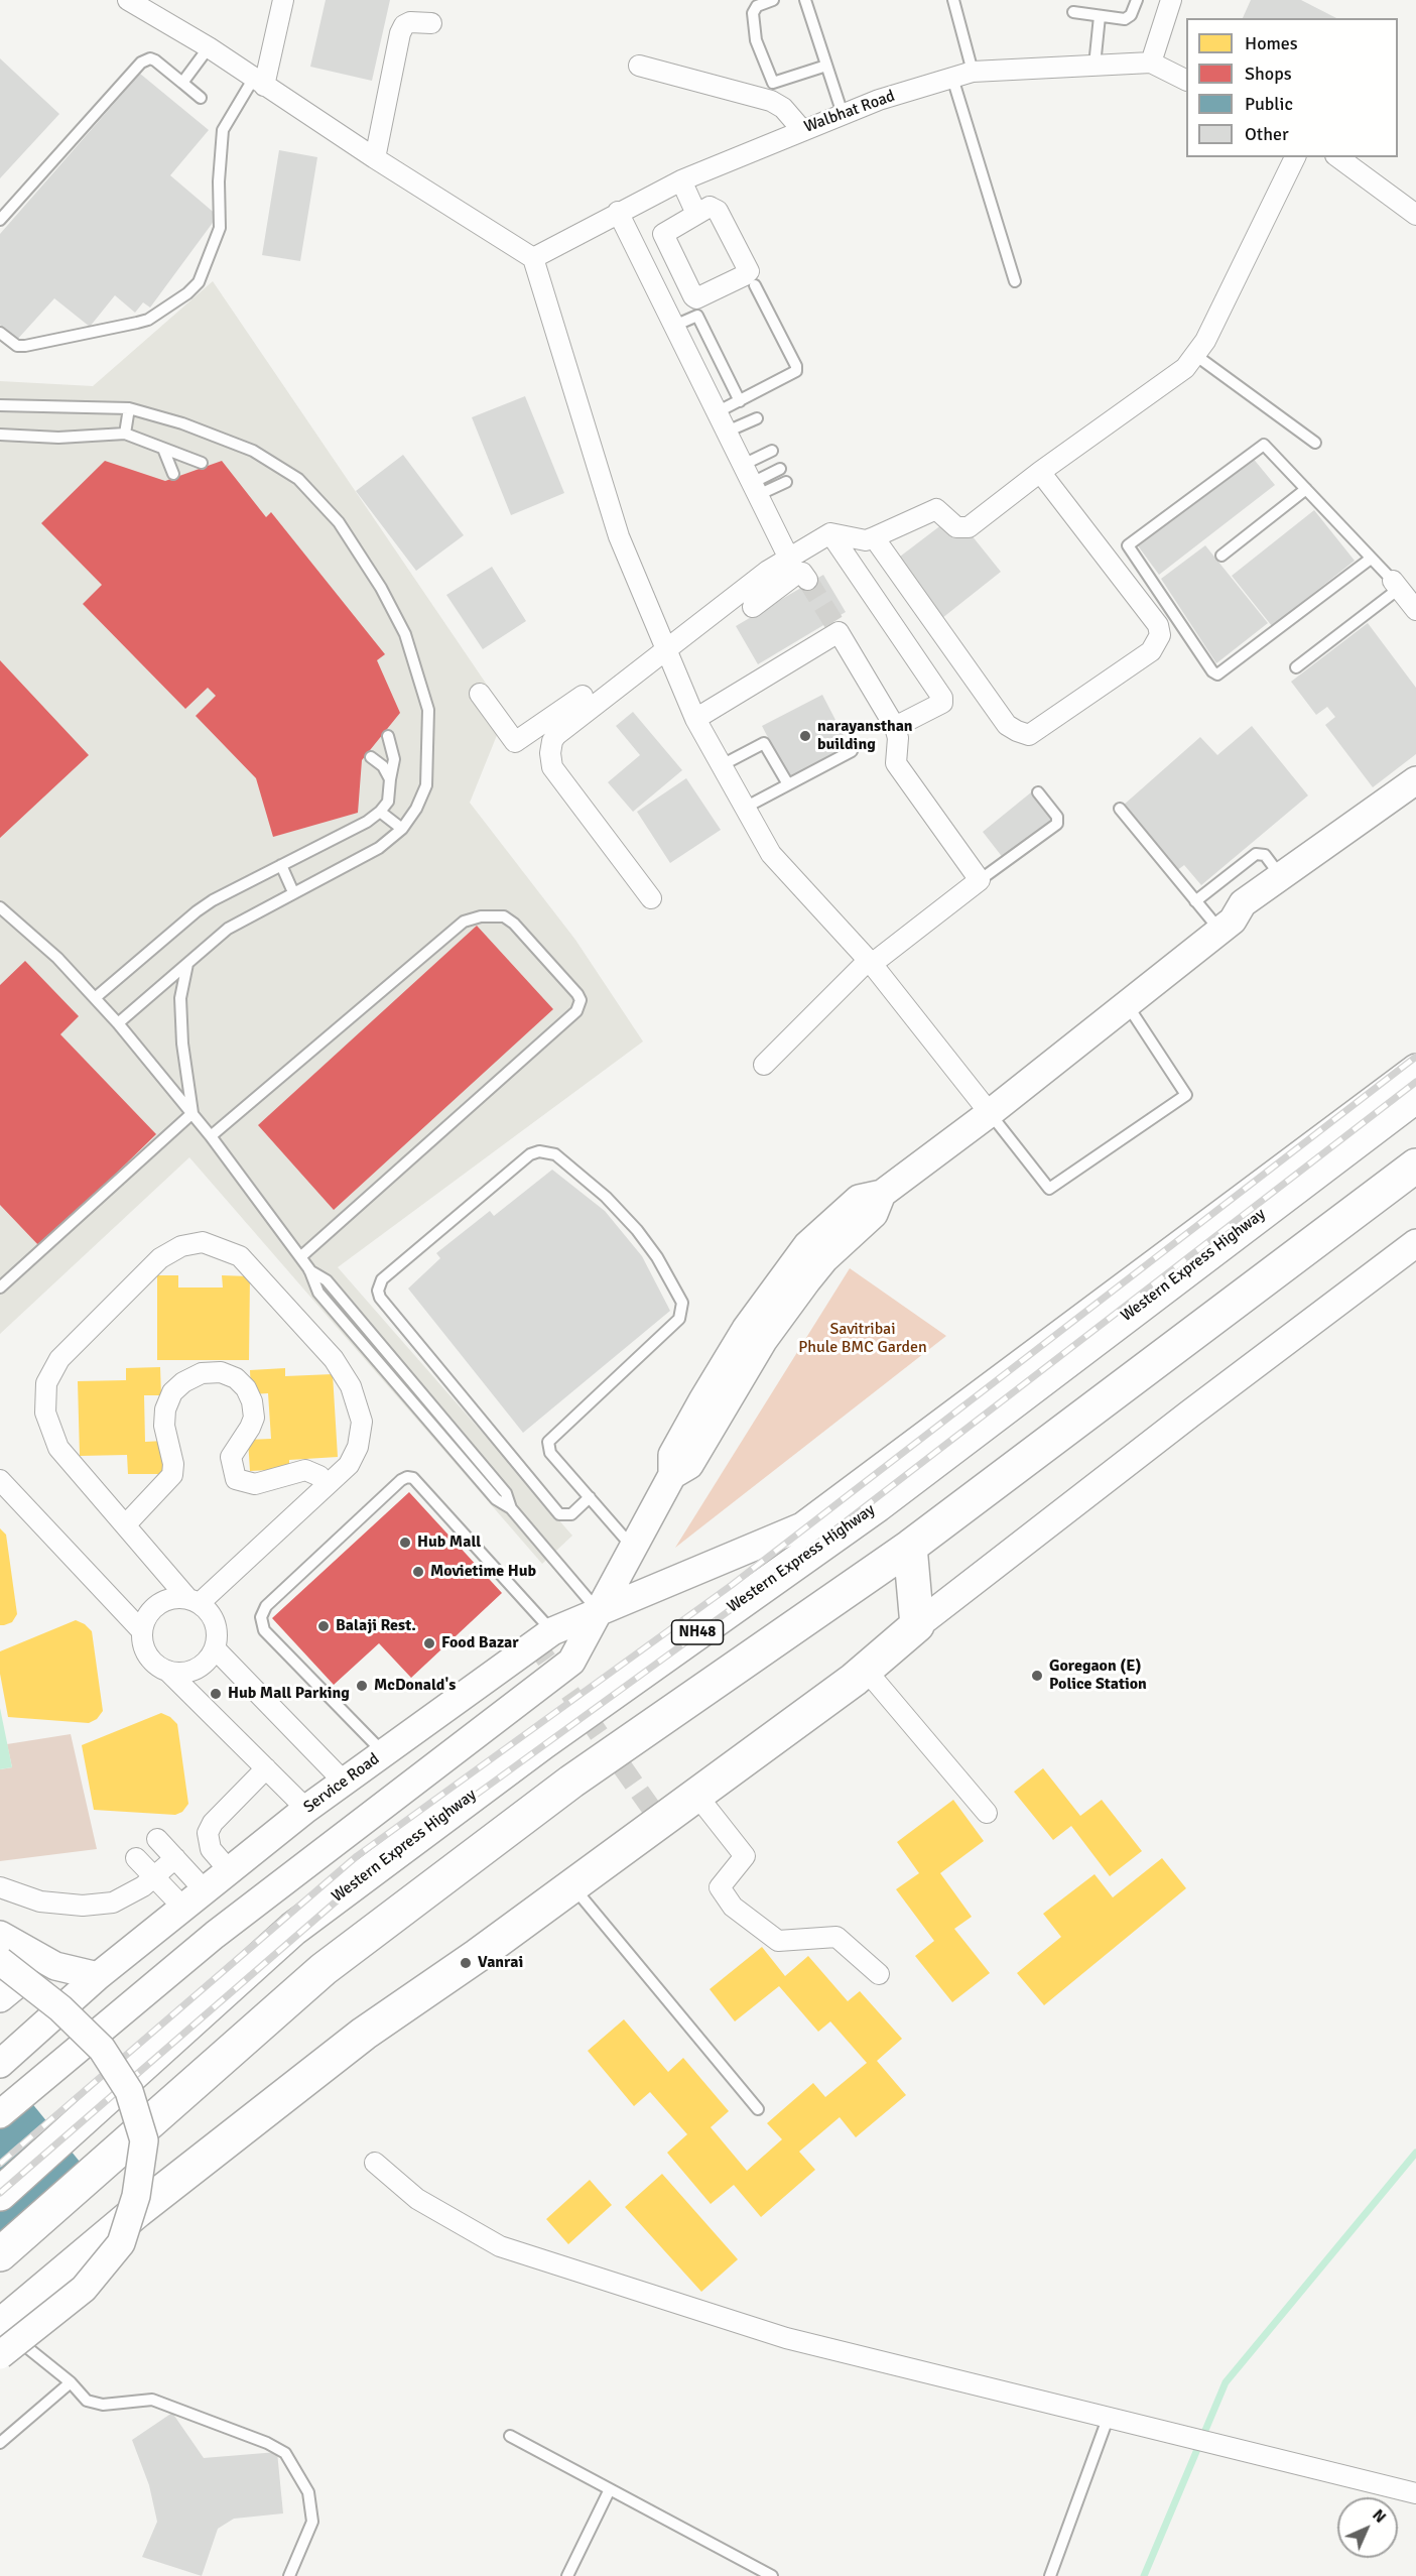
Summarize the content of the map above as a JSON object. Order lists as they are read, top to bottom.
{
  "streets": {
    "highway": ["Western Express Highway", "NH48"],
    "main road": ["Service Road"],
    "street": ["Walbhat Road"]
  },
  "parks": ["Savitribai Phule BMC Garden"],
  "places": [
    "narayansthan building",
    "Hub Mall",
    "Movietime Hub",
    "Balaji Rest.",
    "Food Bazar",
    "Goregaon (E) Police Station",
    "McDonald's",
    "Hub Mall Parking",
    "Vanrai"
  ],
  "legend": [
    "Homes",
    "Shops",
    "Public",
    "Other"
  ],
  "north": "top right"
}
